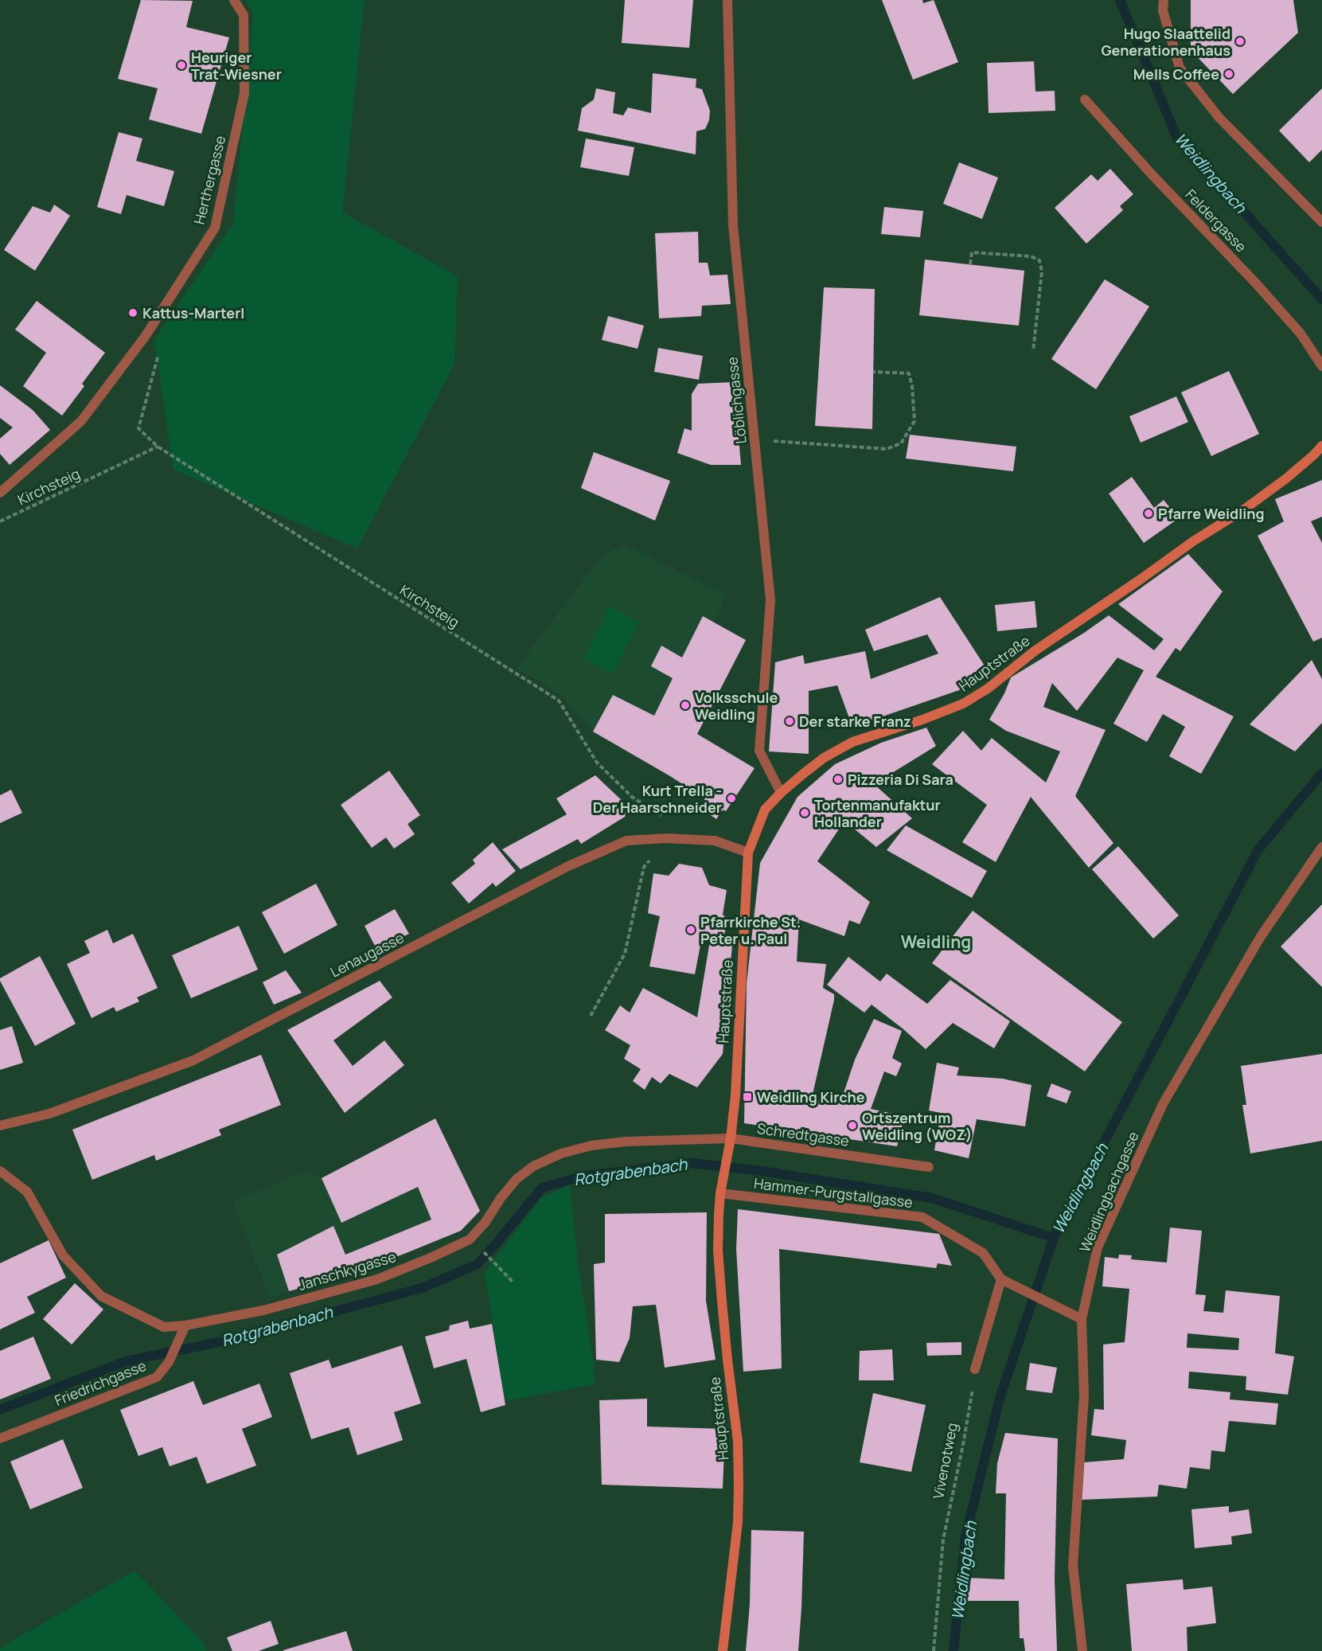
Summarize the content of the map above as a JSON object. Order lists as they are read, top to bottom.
{
  "streets": {
    "main road": ["Hauptstraße"],
    "street": [
      "Herthergasse",
      "Feldergasse",
      "Löblichgasse",
      "Lenaugasse",
      "Schredtgasse",
      "Weidlingbachgasse",
      "Hammer-Purgstallgasse",
      "Janschkygasse",
      "Friedrichgasse"
    ],
    "path": ["Kirchsteig", "Vivenotweg"]
  },
  "crossings": [
    ["Herthergasse", "Kirchsteig"],
    ["Löblichgasse", "Hauptstraße"],
    ["Hauptstraße", "Lenaugasse"],
    ["Hauptstraße", "Schredtgasse"],
    ["Hauptstraße", "Hammer-Purgstallgasse"],
    ["Hauptstraße", "Janschkygasse"],
    ["Schredtgasse", "Janschkygasse"],
    ["Weidlingbachgasse", "Hammer-Purgstallgasse"],
    ["Janschkygasse", "Friedrichgasse"]
  ],
  "districts": ["Weidling"],
  "water": ["Weidlingbach", "Rotgrabenbach"],
  "places": {
    "other": [
      "Hugo Slaattelid Generationenhaus",
      "Heuriger Trat-Wiesner",
      "Mells Coffee",
      "Kattus-Marterl",
      "Pfarre Weidling",
      "Volksschule Weidling",
      "Der starke Franz",
      "Pizzeria Di Sara",
      "Kurt Trella - Der Haarschneider",
      "Tortenmanufaktur Hollander",
      "Pfarrkirche St. Peter u. Paul",
      "Ortszentrum Weidling (WOZ)"
    ],
    "transit": ["Weidling Kirche"]
  }
}
